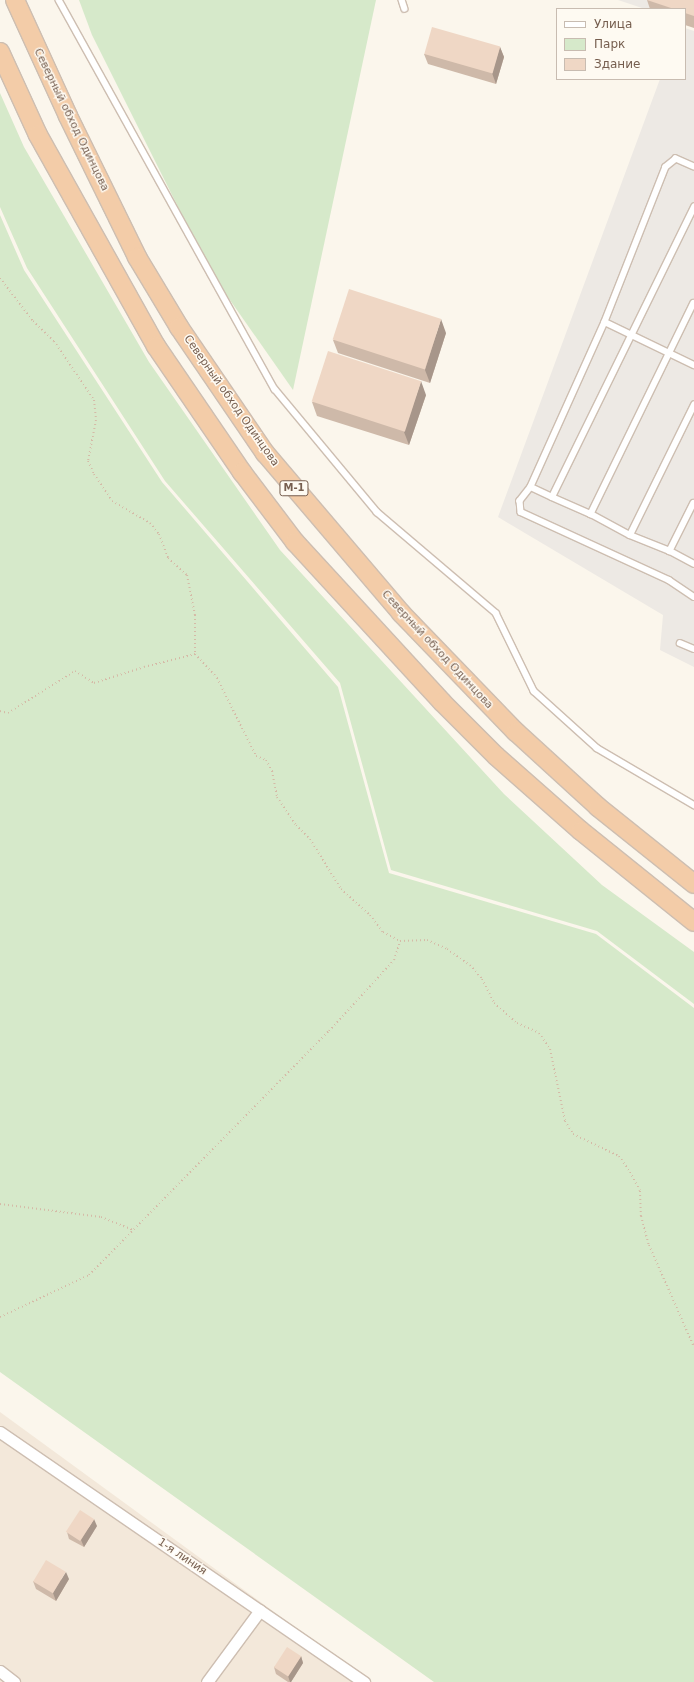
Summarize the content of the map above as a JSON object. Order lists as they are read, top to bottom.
{
  "streets": {
    "highway": ["Северный обход Одинцова", "М-1"],
    "street": ["1-я линия"]
  },
  "legend": ["Улица", "Парк", "Здание"]
}
